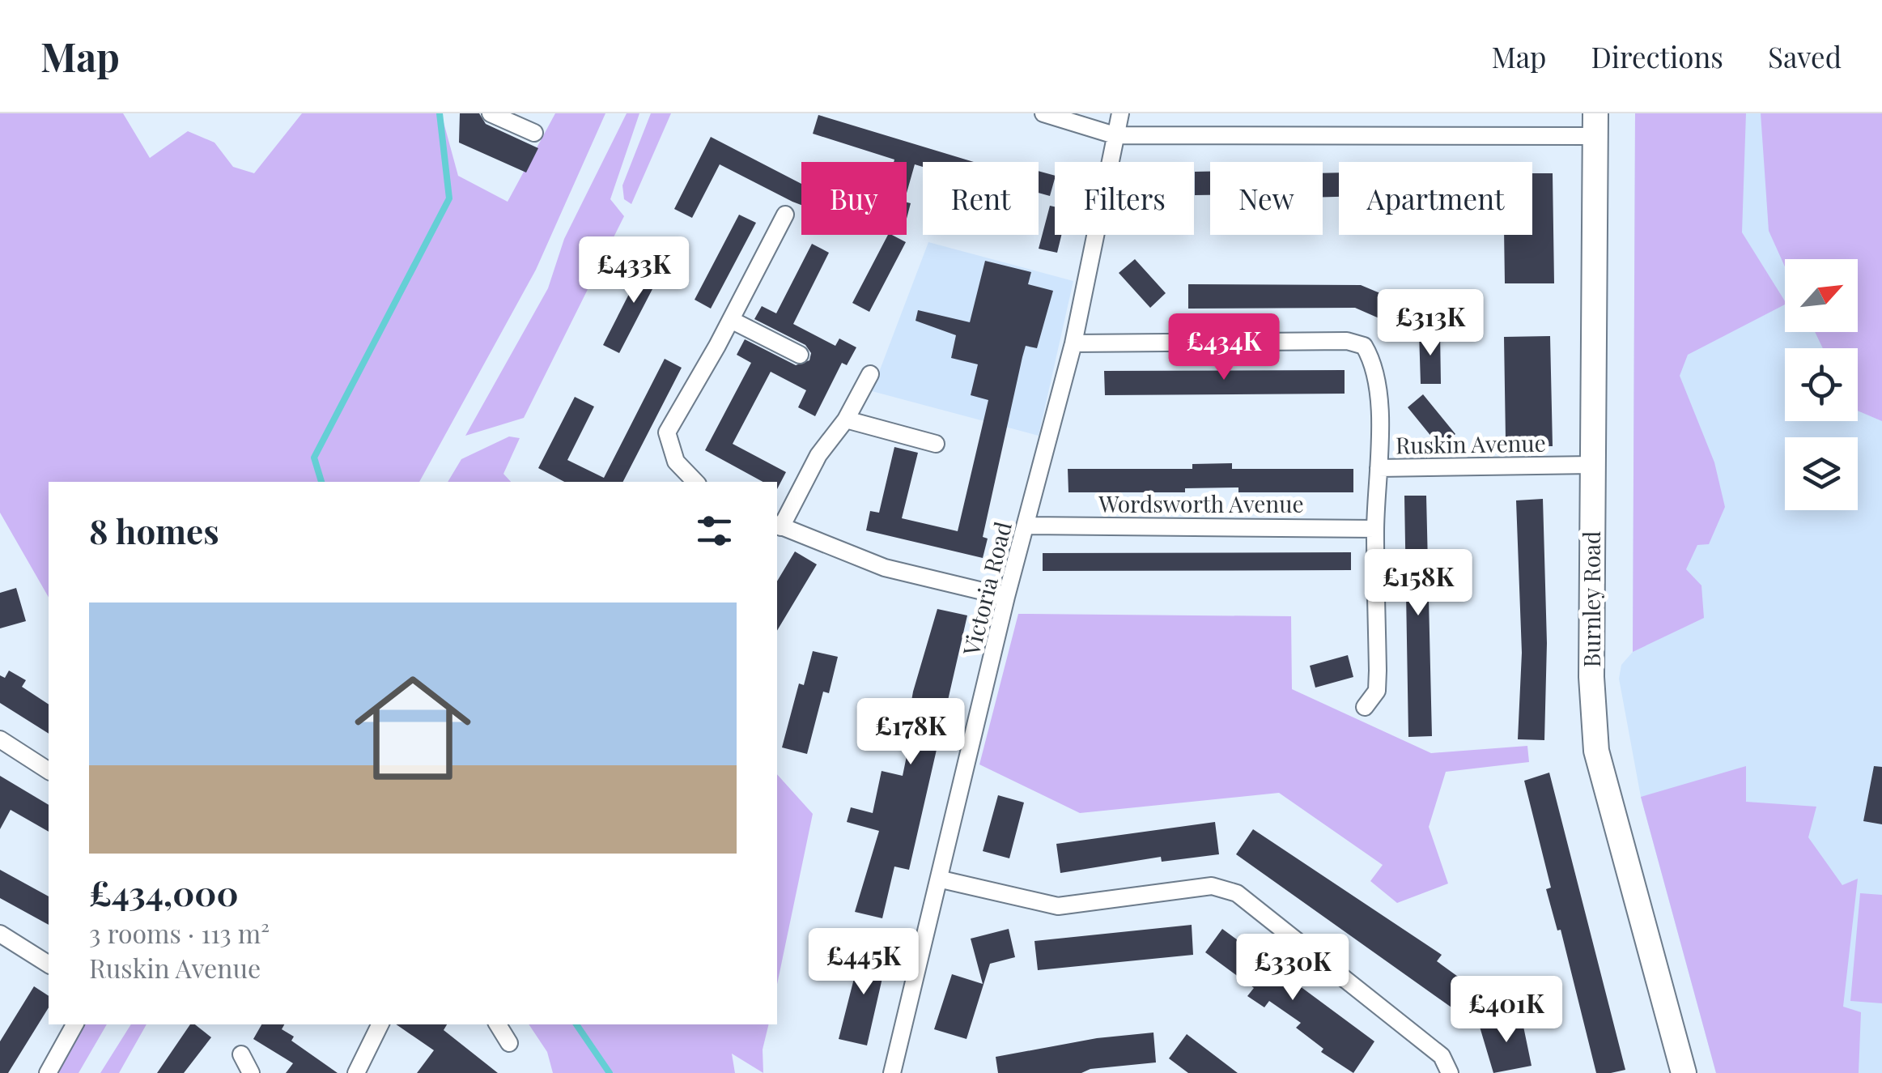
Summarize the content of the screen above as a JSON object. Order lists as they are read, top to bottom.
{
  "streets": {
    "main road": ["Burnley Road"],
    "street": ["Ruskin Avenue", "Wordsworth Avenue", "Victoria Road"]
  },
  "crossings": [
    ["Ruskin Avenue", "Victoria Road"],
    ["Ruskin Avenue", "Burnley Road"],
    ["Wordsworth Avenue", "Victoria Road"]
  ],
  "north": "top right",
  "page": {
    "header": "Map",
    "nav": ["Map", "Directions", "Saved"],
    "chip": [
      "Buy",
      "Rent",
      "Filters",
      "New",
      "Apartment"
    ],
    "price": [
      "£433K",
      "£313K",
      "£434K",
      "£158K",
      "£178K",
      "£445K",
      "£330K",
      "£401K"
    ],
    "heading": "8 homes",
    "list": [
      {
        "name": "£434,000",
        "note": "3 rooms · 113 m² · Ruskin Avenue"
      }
    ]
  }
}
